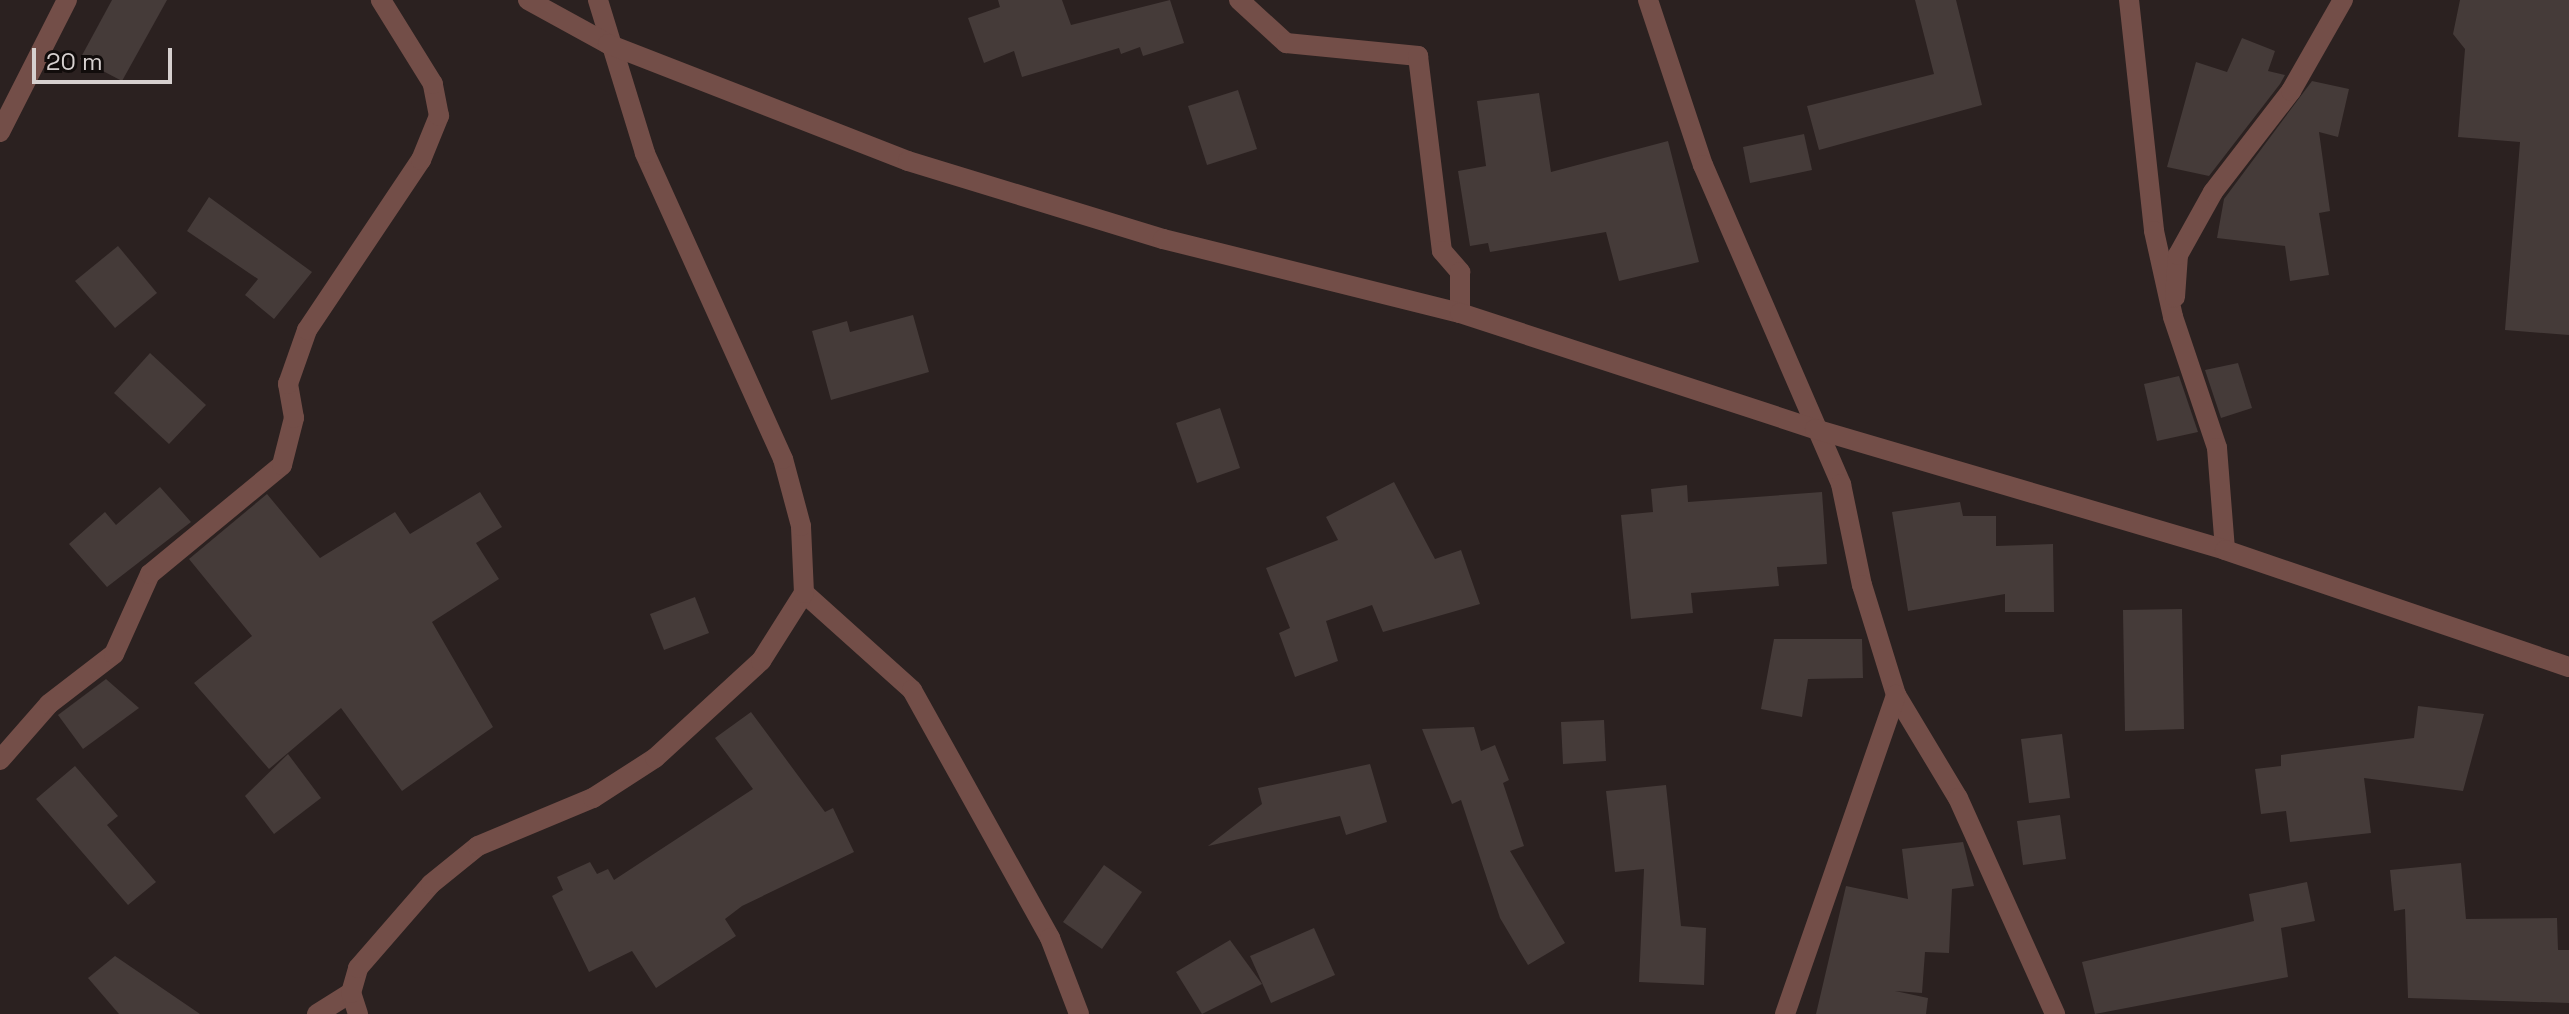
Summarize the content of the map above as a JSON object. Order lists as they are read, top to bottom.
{
  "scale_bar": "20 m"
}
